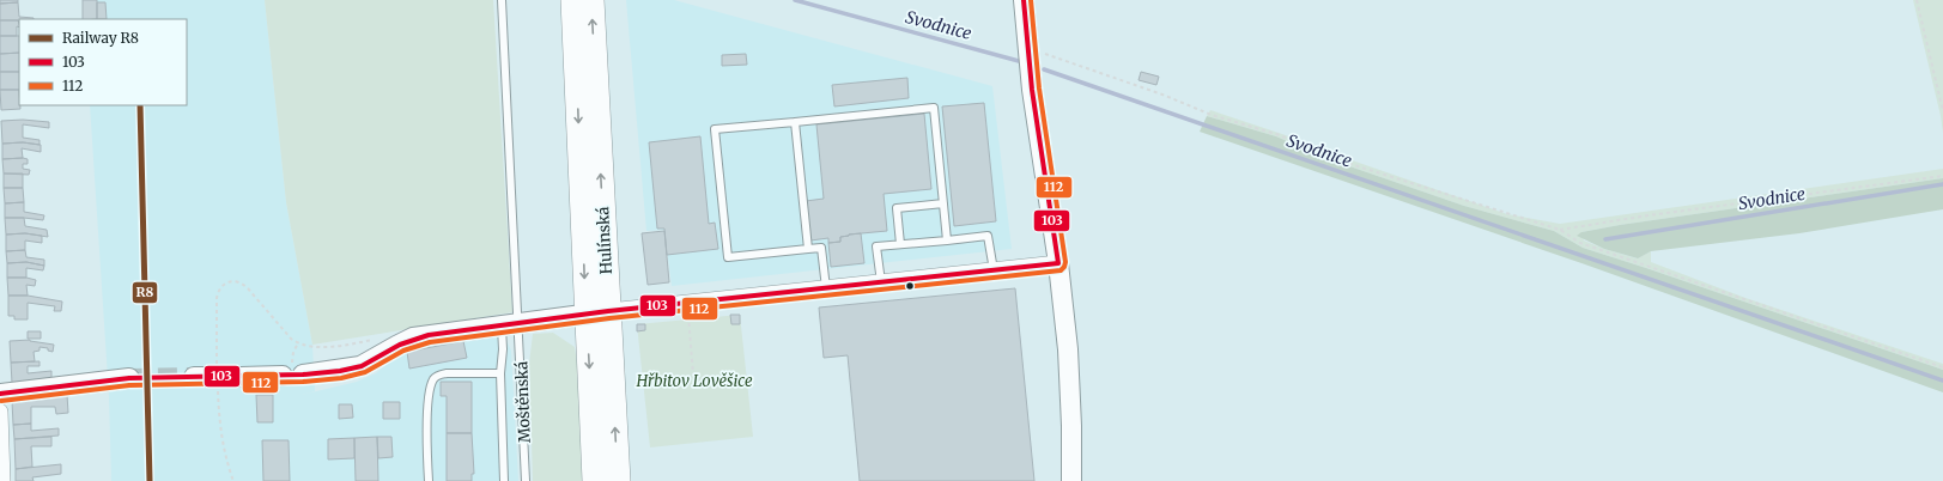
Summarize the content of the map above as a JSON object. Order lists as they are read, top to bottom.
{
  "streets": {
    "main road": ["Hulínská"],
    "lane": ["Moštěnská"]
  },
  "water": ["Svodnice"],
  "parks": ["Hřbitov Lověšice"],
  "lines": ["transit line 103", "transit line 112", "rail line R8"],
  "legend": ["Railway R8", "103", "112"]
}
